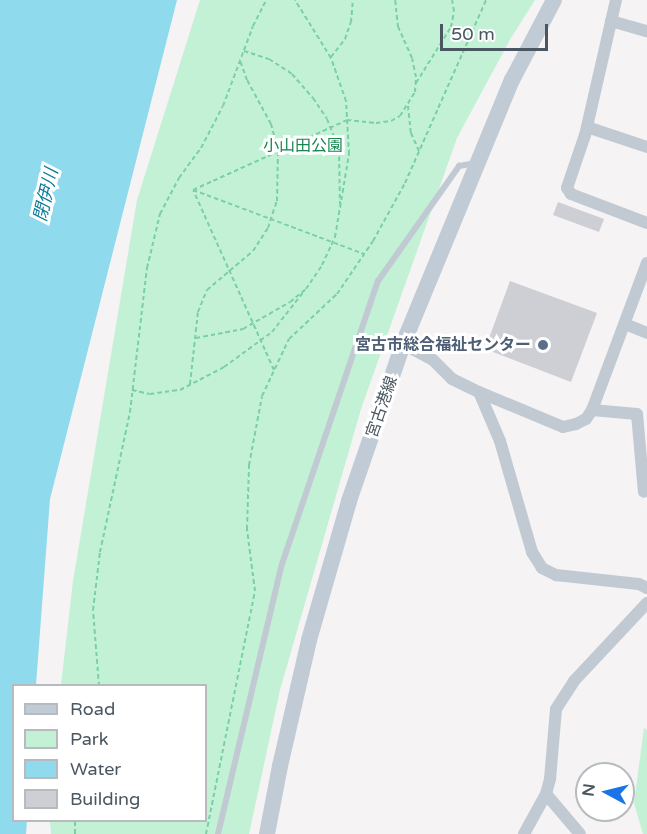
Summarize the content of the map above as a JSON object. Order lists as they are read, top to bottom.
{
  "streets": {
    "main road": ["宮古港線"]
  },
  "water": ["閉伊川"],
  "parks": ["小山田公園"],
  "places": ["宮古市総合福祉センター"],
  "legend": [
    "Road",
    "Park",
    "Water",
    "Building"
  ],
  "scale_bar": "50 m",
  "north": "left"
}
